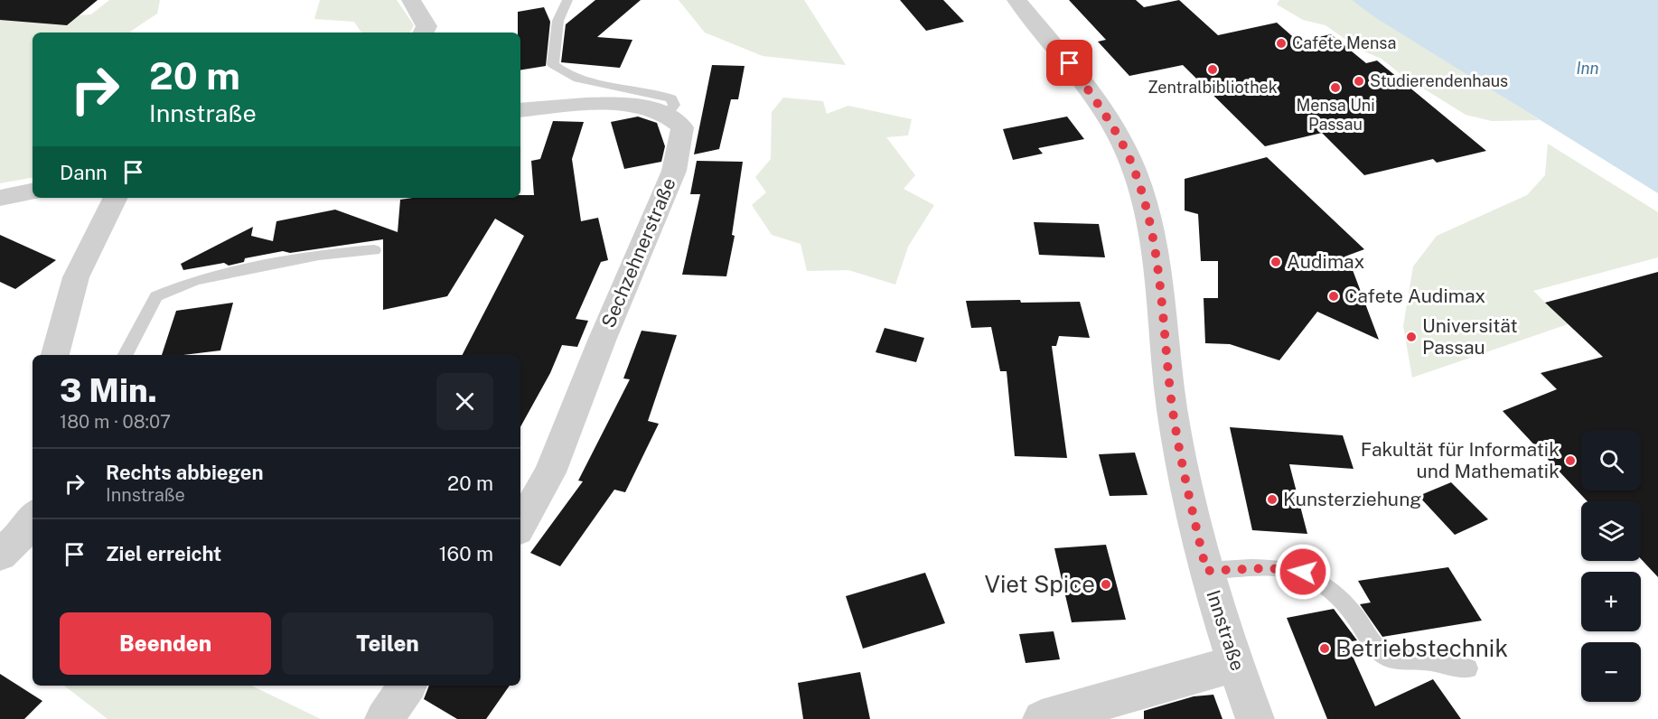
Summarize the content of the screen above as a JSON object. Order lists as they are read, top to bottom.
{
  "streets": {
    "street": ["Sechzehnerstraße", "Innstraße"]
  },
  "water": ["Inn"],
  "places": [
    "Cafete Mensa",
    "Zentralbibliothek",
    "Studierendenhaus",
    "Mensa Uni Passau",
    "Audimax",
    "Cafete Audimax",
    "Universität Passau",
    "Fakultät für Informatik und Mathematik",
    "Kunsterziehung",
    "Viet Spice",
    "Betriebstechnik"
  ],
  "page": {
    "turn": ["20 m", "Innstraße"],
    "then": "Dann",
    "heading": ["3 Min.", "180 m · 08:07"],
    "map_buttons": ["+", "−"],
    "list": [
      {
        "name": "Rechts abbiegen",
        "note": "Innstraße",
        "value": "20 m"
      },
      {
        "name": "Ziel erreicht",
        "value": "160 m"
      }
    ],
    "buttons": ["Beenden", "Teilen"]
  }
}
